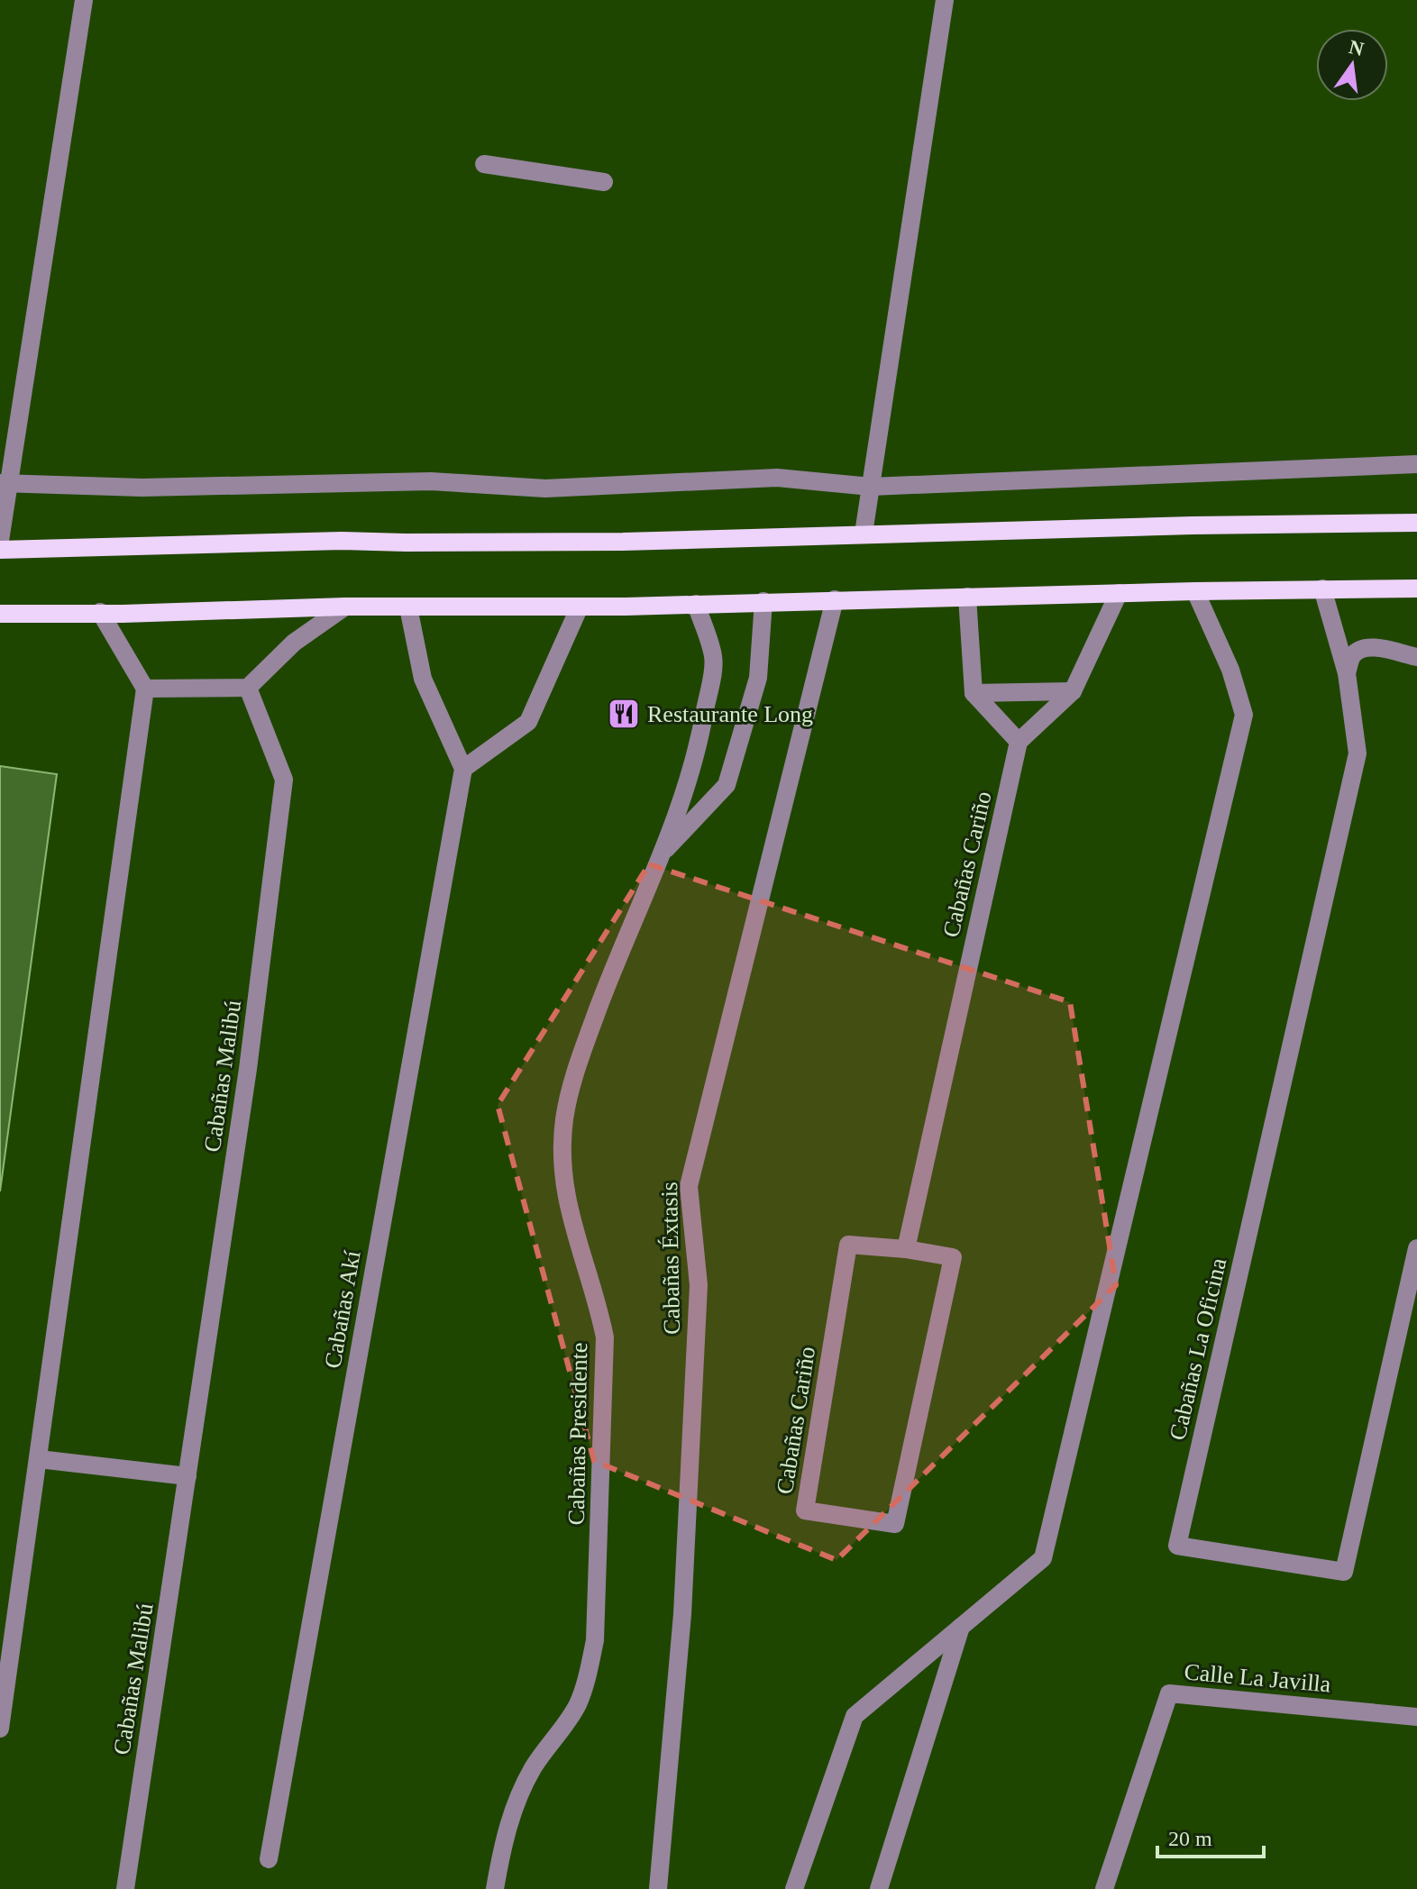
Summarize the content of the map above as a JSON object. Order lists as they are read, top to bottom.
{
  "streets": {
    "street": [
      "Cabañas Cariño",
      "Cabañas Malibú",
      "Cabañas Éxtasis",
      "Cabañas Akí",
      "Cabañas La Oficina",
      "Cabañas Presidente",
      "Calle La Javilla"
    ]
  },
  "places": {
    "restaurant": ["Restaurante Long"]
  },
  "scale_bar": "20 m",
  "north": "top"
}
